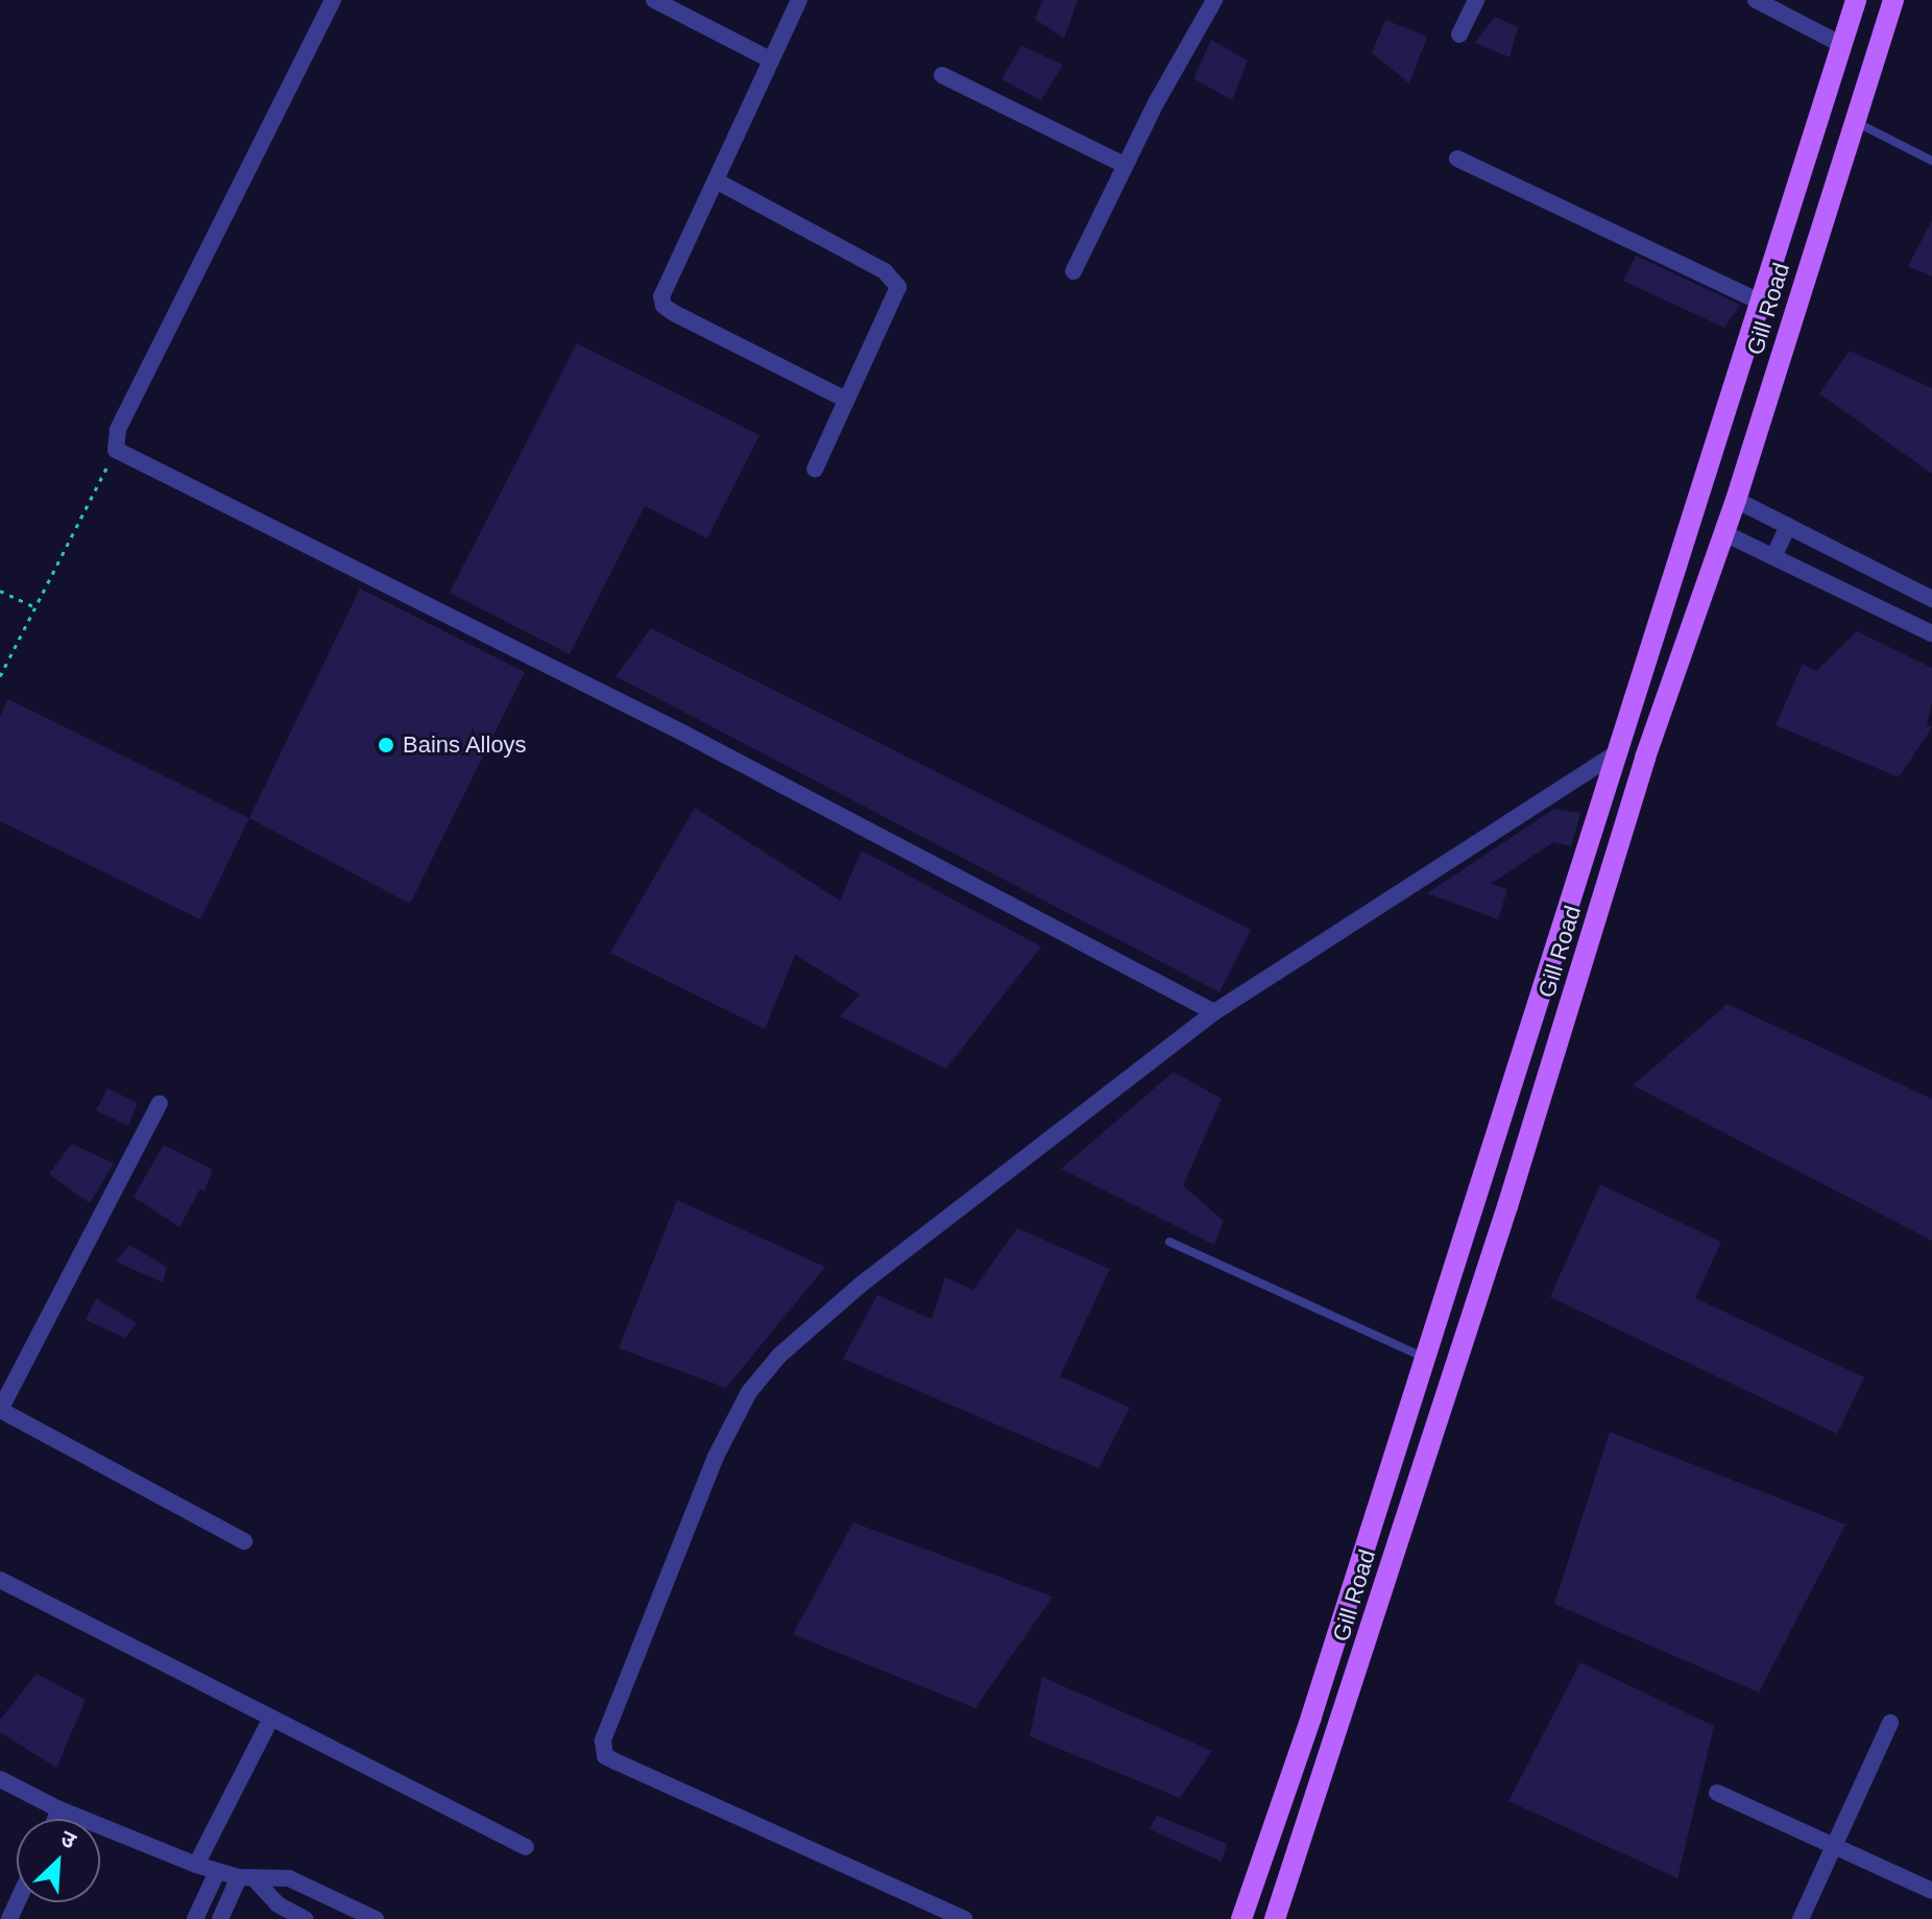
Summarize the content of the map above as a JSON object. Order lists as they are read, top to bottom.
{
  "streets": {
    "main road": ["Gill Road"]
  },
  "places": ["Bains Alloys"],
  "north": "top right"
}
